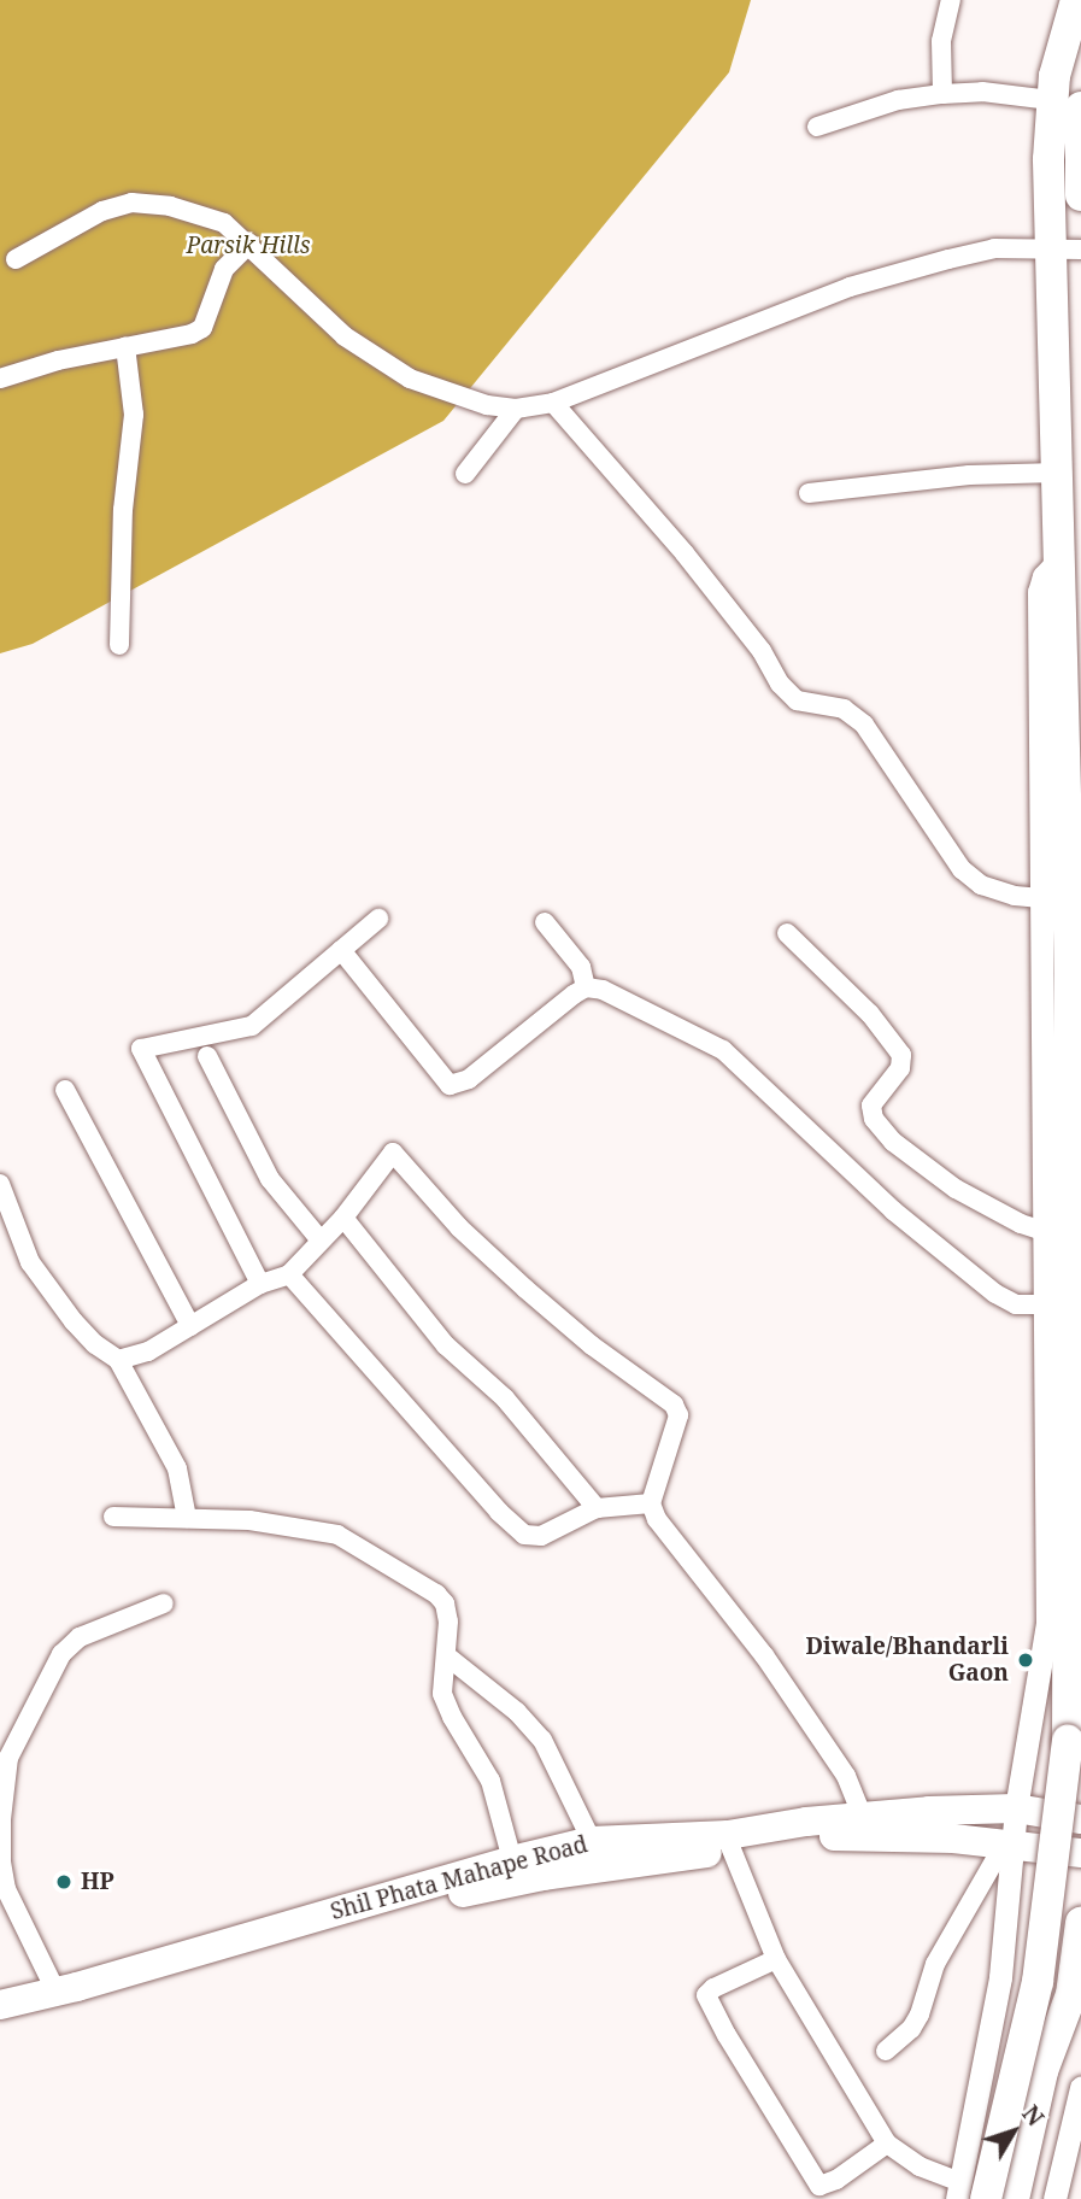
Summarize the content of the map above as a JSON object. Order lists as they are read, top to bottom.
{
  "streets": {
    "main road": ["Shil Phata Mahape Road"]
  },
  "parks": ["Parsik Hills"],
  "places": ["Diwale/Bhandarli Gaon", "HP"],
  "north": "top right"
}
